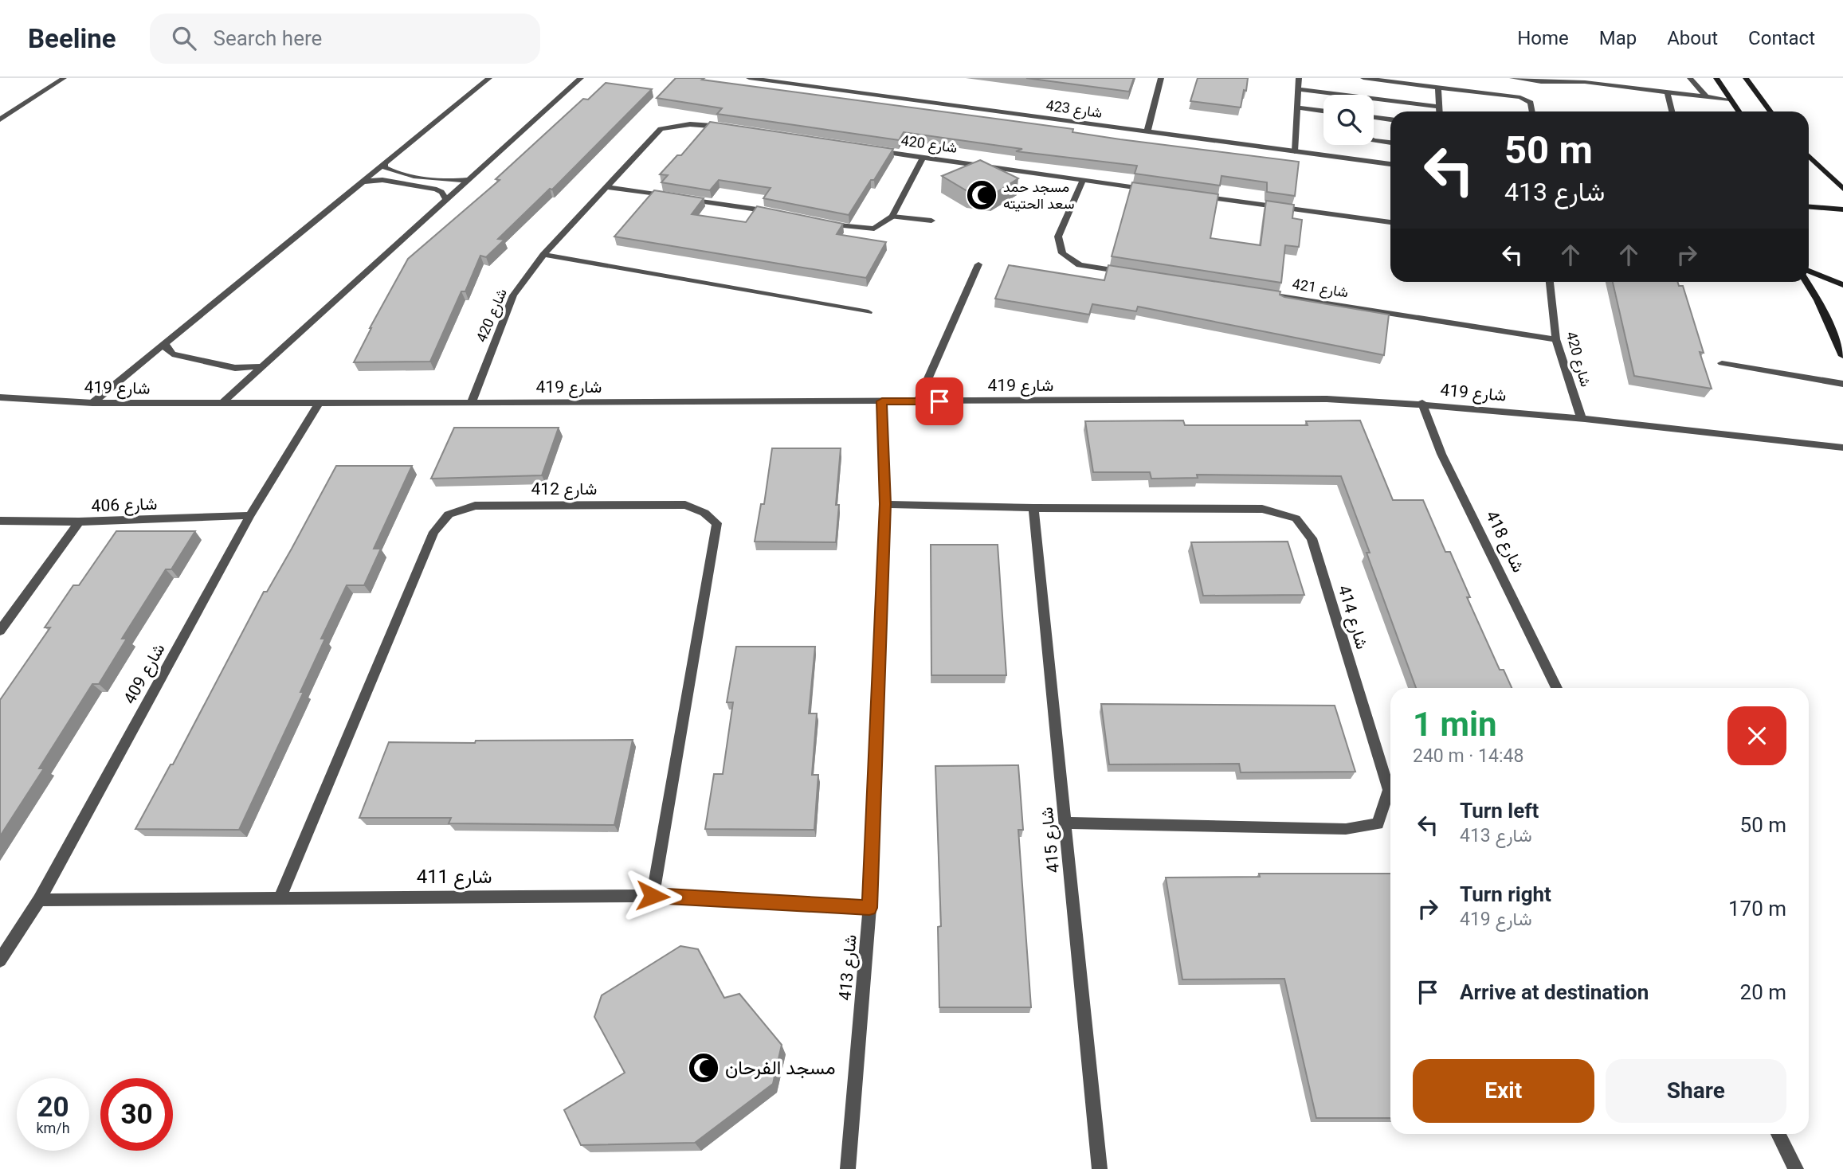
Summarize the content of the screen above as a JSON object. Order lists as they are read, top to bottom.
{
  "streets": {
    "street": [
      "شارع 423",
      "شارع 420",
      "شارع 421",
      "شارع 419",
      "شارع 412",
      "شارع 406",
      "شارع 418",
      "شارع 414",
      "شارع 409",
      "شارع 415",
      "شارع 411",
      "شارع 413"
    ]
  },
  "crossings": [
    ["شارع 420", "شارع 421"],
    ["شارع 420", "شارع 419"],
    ["شارع 419", "شارع 418"],
    ["شارع 419", "شارع 409"],
    ["شارع 419", "شارع 413"],
    ["شارع 412", "شارع 411"],
    ["شارع 406", "شارع 409"],
    ["شارع 414", "شارع 415"],
    ["شارع 414", "شارع 413"],
    ["شارع 409", "شارع 411"],
    ["شارع 411", "شارع 413"]
  ],
  "places": {
    "mosque": ["مسجد حمد سعد الحتيته", "مسجد الفرحان"]
  },
  "page": {
    "header": "Beeline",
    "search": "Search here",
    "nav": [
      "Home",
      "Map",
      "About",
      "Contact"
    ],
    "turn": ["50 m", "شارع 413"],
    "heading": ["1 min", "240 m · 14:48"],
    "list": [
      {
        "name": "Turn left",
        "note": "شارع 413",
        "value": "50 m"
      },
      {
        "name": "Turn right",
        "note": "شارع 419",
        "value": "170 m"
      },
      {
        "name": "Arrive at destination",
        "value": "20 m"
      }
    ],
    "buttons": ["Exit", "Share"],
    "speed": "20 km/h",
    "limit": "30"
  }
}
